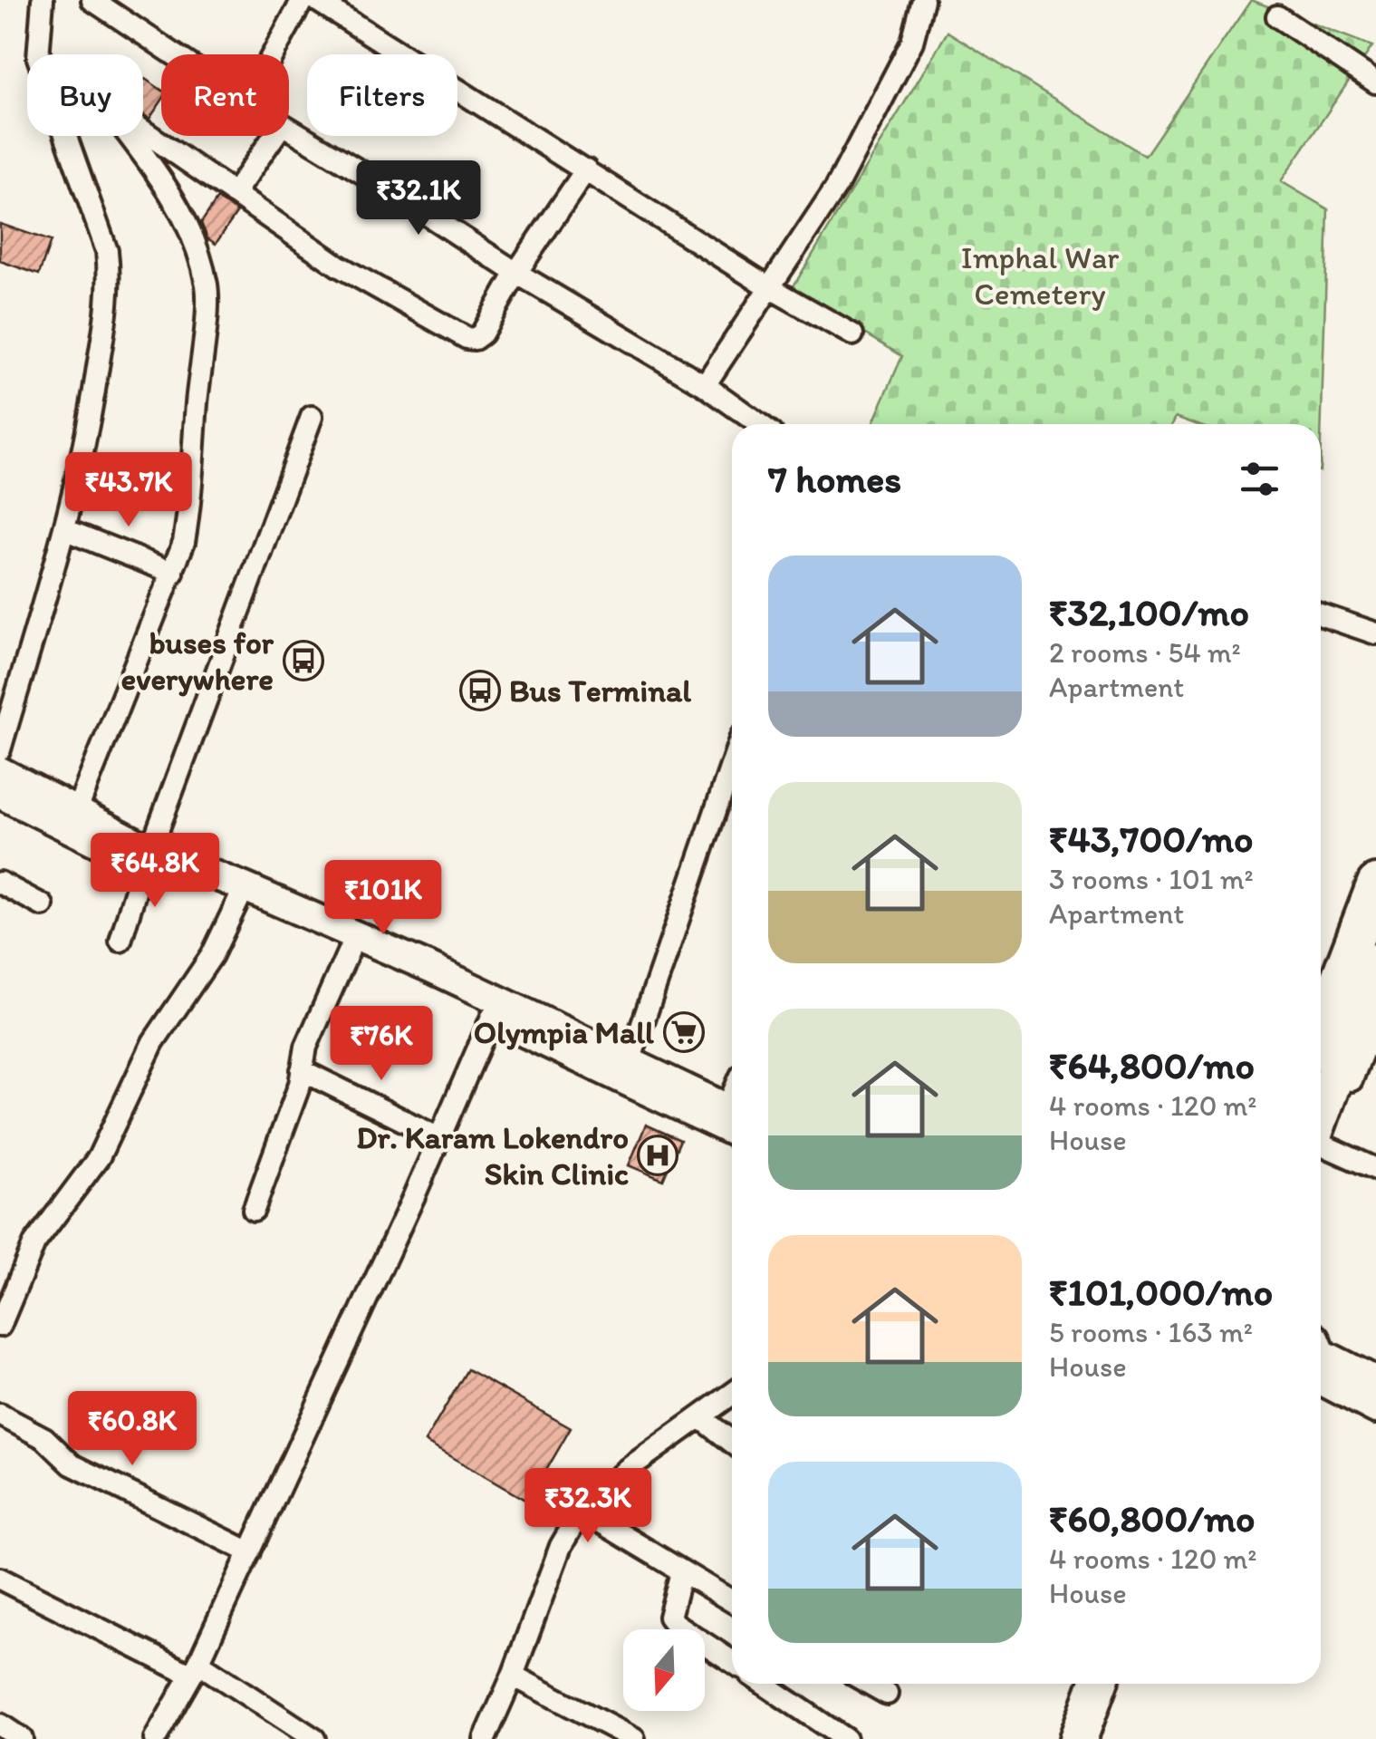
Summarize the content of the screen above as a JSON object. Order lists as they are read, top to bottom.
{
  "parks": ["Imphal War Cemetery"],
  "places": {
    "bus stop": ["buses for everywhere", "Bus Terminal"],
    "supermarket": ["Olympia Mall"],
    "hospital": ["Dr. Karam Lokendro Skin Clinic"]
  },
  "north": "bottom",
  "page": {
    "chip": ["Buy", "Rent", "Filters"],
    "price": [
      "₹32.1K",
      "₹43.7K",
      "₹64.8K",
      "₹101K",
      "₹76K",
      "₹60.8K",
      "₹32.3K"
    ],
    "heading": "7 homes",
    "list": [
      {
        "name": "₹32,100/mo",
        "note": "2 rooms · 54 m² · Apartment"
      },
      {
        "name": "₹43,700/mo",
        "note": "3 rooms · 101 m² · Apartment"
      },
      {
        "name": "₹64,800/mo",
        "note": "4 rooms · 120 m² · House"
      },
      {
        "name": "₹101,000/mo",
        "note": "5 rooms · 163 m² · House"
      },
      {
        "name": "₹60,800/mo",
        "note": "4 rooms · 120 m² · House"
      }
    ]
  }
}
